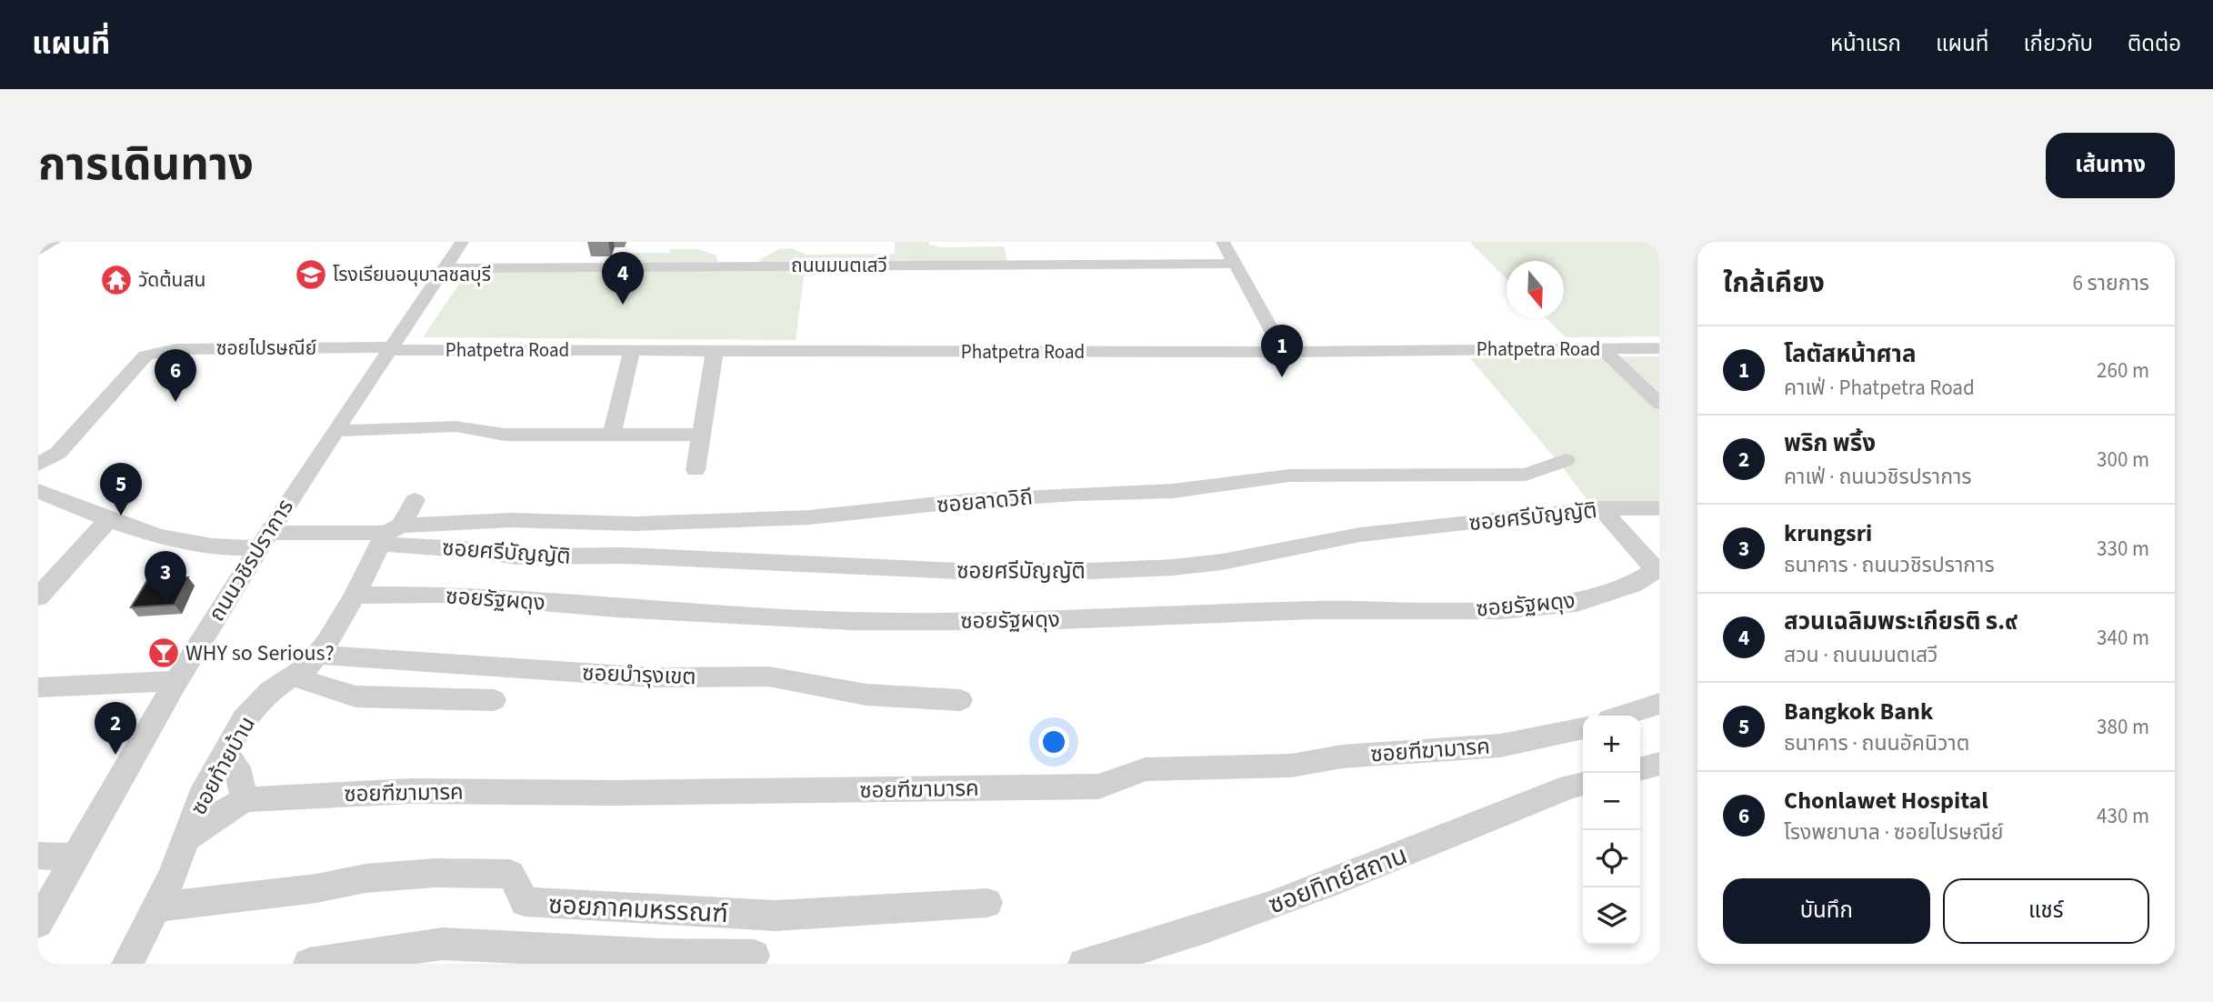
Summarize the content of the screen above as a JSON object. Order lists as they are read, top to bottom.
{
  "streets": {
    "street": [
      "ถนนมนตเสวี",
      "ซอยไปรษณีย์",
      "Phatpetra Road",
      "ซอยลาดวิถี",
      "ซอยศรีบัญญัติ",
      "ถนนวชิรปราการ",
      "ซอยรัฐผดุง",
      "ซอยบำรุงเขต",
      "ซอยฑีฆามารค",
      "ซอยท้ายบ้าน",
      "ซอยทิทย์สถาน",
      "ซอยภาคมหรรณฑ์"
    ]
  },
  "crossings": [
    ["ถนนมนตเสวี", "ถนนวชิรปราการ"],
    ["ซอยไปรษณีย์", "Phatpetra Road"],
    ["ซอยไปรษณีย์", "ถนนวชิรปราการ"],
    ["Phatpetra Road", "ถนนวชิรปราการ"],
    ["ซอยลาดวิถี", "ซอยศรีบัญญัติ"],
    ["ซอยลาดวิถี", "ถนนวชิรปราการ"],
    ["ซอยลาดวิถี", "ซอยท้ายบ้าน"],
    ["ซอยศรีบัญญัติ", "ซอยท้ายบ้าน"],
    ["ซอยรัฐผดุง", "ซอยท้ายบ้าน"],
    ["ซอยบำรุงเขต", "ซอยท้ายบ้าน"],
    ["ซอยฑีฆามารค", "ซอยท้ายบ้าน"],
    ["ซอยท้ายบ้าน", "ซอยภาคมหรรณฑ์"]
  ],
  "places": {
    "school or university": ["โรงเรียนอนุบาลชลบุรี"],
    "temple": ["วัดต้นสน"],
    "bar": ["WHY so Serious?"]
  },
  "north": "bottom",
  "page": {
    "header": "แผนที่",
    "nav": [
      "หน้าแรก",
      "แผนที่",
      "เกี่ยวกับ",
      "ติดต่อ"
    ],
    "title": "การเดินทาง",
    "buttons": [
      "เส้นทาง",
      ["บันทึก", "แชร์"]
    ],
    "heading": ["ใกล้เคียง", "6 รายการ"],
    "pins": [
      "4",
      "1",
      "6",
      "5",
      "3",
      "2"
    ],
    "list": [
      {
        "mark": "1",
        "name": "โลตัสหน้าศาล",
        "note": "คาเฟ่ · Phatpetra Road",
        "value": "260 m"
      },
      {
        "mark": "2",
        "name": "พริก พริ้ง",
        "note": "คาเฟ่ · ถนนวชิรปราการ",
        "value": "300 m"
      },
      {
        "mark": "3",
        "name": "krungsri",
        "note": "ธนาคาร · ถนนวชิรปราการ",
        "value": "330 m"
      },
      {
        "mark": "4",
        "name": "สวนเฉลิมพระเกียรติ ร.๙",
        "note": "สวน · ถนนมนตเสวี",
        "value": "340 m"
      },
      {
        "mark": "5",
        "name": "Bangkok Bank",
        "note": "ธนาคาร · ถนนอัคนิวาต",
        "value": "380 m"
      },
      {
        "mark": "6",
        "name": "Chonlawet Hospital",
        "note": "โรงพยาบาล · ซอยไปรษณีย์",
        "value": "430 m"
      }
    ],
    "map_buttons": ["+", "−"]
  }
}
